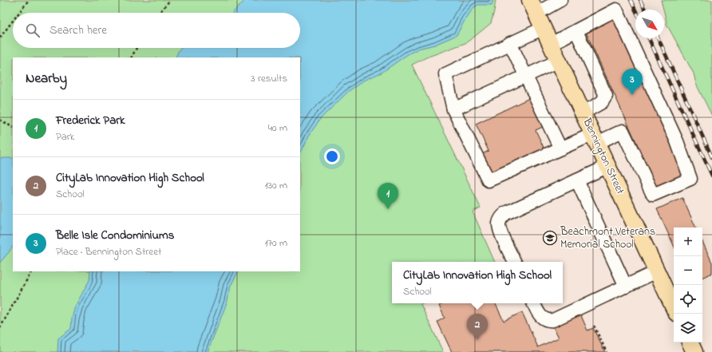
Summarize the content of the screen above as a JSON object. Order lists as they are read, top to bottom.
{
  "streets": {
    "main road": ["Bennington Street"]
  },
  "places": {
    "school or university": ["Beachmont Veterans Memorial School"]
  },
  "north": "bottom right",
  "page": {
    "search": "Search here",
    "heading": ["Nearby", "3 results"],
    "pins": ["3", "1", "2"],
    "list": [
      {
        "mark": "1",
        "name": "Frederick Park",
        "note": "Park",
        "value": "40 m"
      },
      {
        "mark": "2",
        "name": "CityLab Innovation High School",
        "note": "School",
        "value": "130 m"
      },
      {
        "mark": "3",
        "name": "Belle Isle Condominiums",
        "note": "Place · Bennington Street",
        "value": "170 m"
      }
    ],
    "map_buttons": ["+", "−"],
    "popup": ["CityLab Innovation High School", "School"]
  }
}
